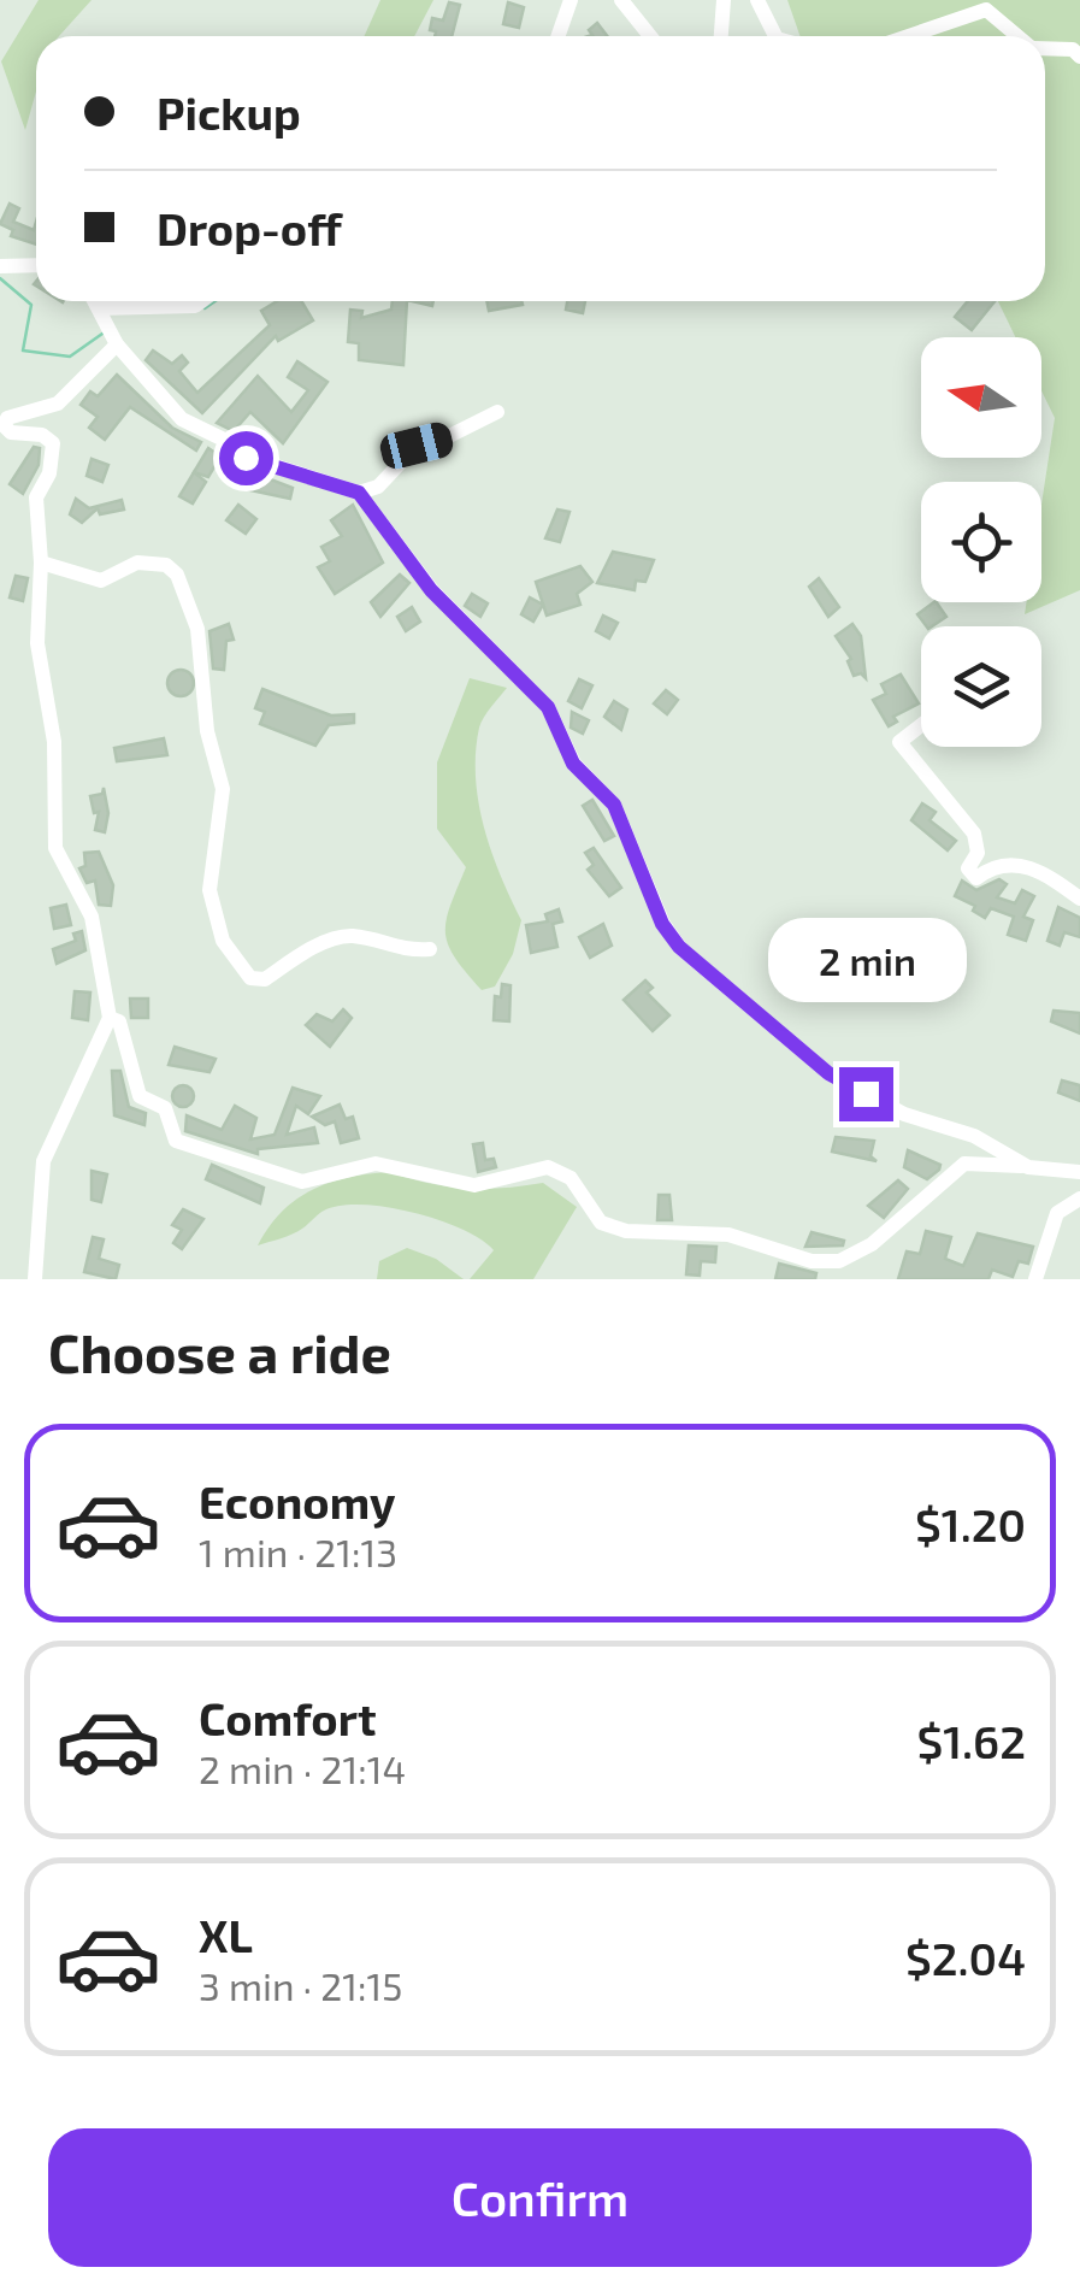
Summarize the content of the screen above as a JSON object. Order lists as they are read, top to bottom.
{
  "north": "left",
  "page": {
    "banner": ["Pickup", "Drop-off"],
    "bubble": "2 min",
    "heading": "Choose a ride",
    "list": [
      {
        "name": "Economy",
        "note": "1 min · 21:13",
        "value": "$1.20"
      },
      {
        "name": "Comfort",
        "note": "2 min · 21:14",
        "value": "$1.62"
      },
      {
        "name": "XL",
        "note": "3 min · 21:15",
        "value": "$2.04"
      }
    ],
    "buttons": "Confirm"
  }
}
